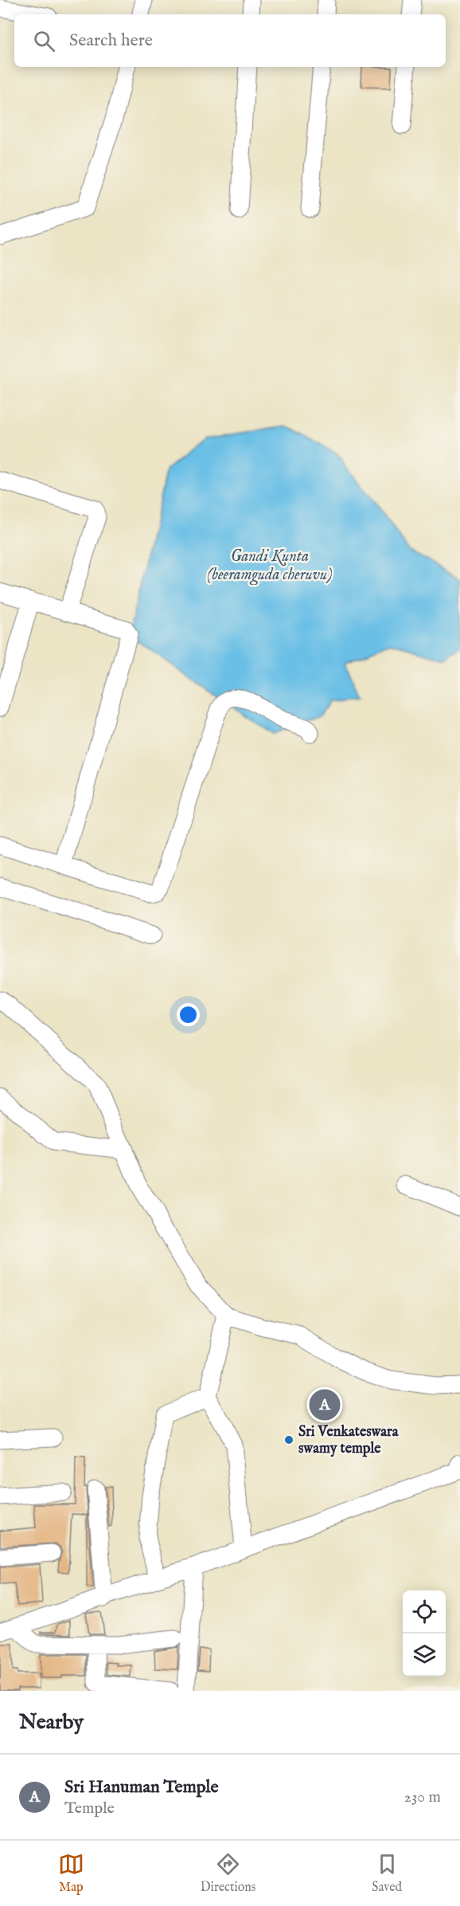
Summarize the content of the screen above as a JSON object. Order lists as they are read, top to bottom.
{
  "water": ["Gandi Kunta (beeramguda cheruvu)"],
  "places": ["Sri Venkateswara swamy temple"],
  "page": {
    "search": "Search here",
    "pins": "A",
    "heading": "Nearby",
    "list": [
      {
        "mark": "A",
        "name": "Sri Hanuman Temple",
        "note": "Temple",
        "value": "230 m"
      }
    ],
    "nav": ["Map", "Directions", "Saved"]
  }
}
